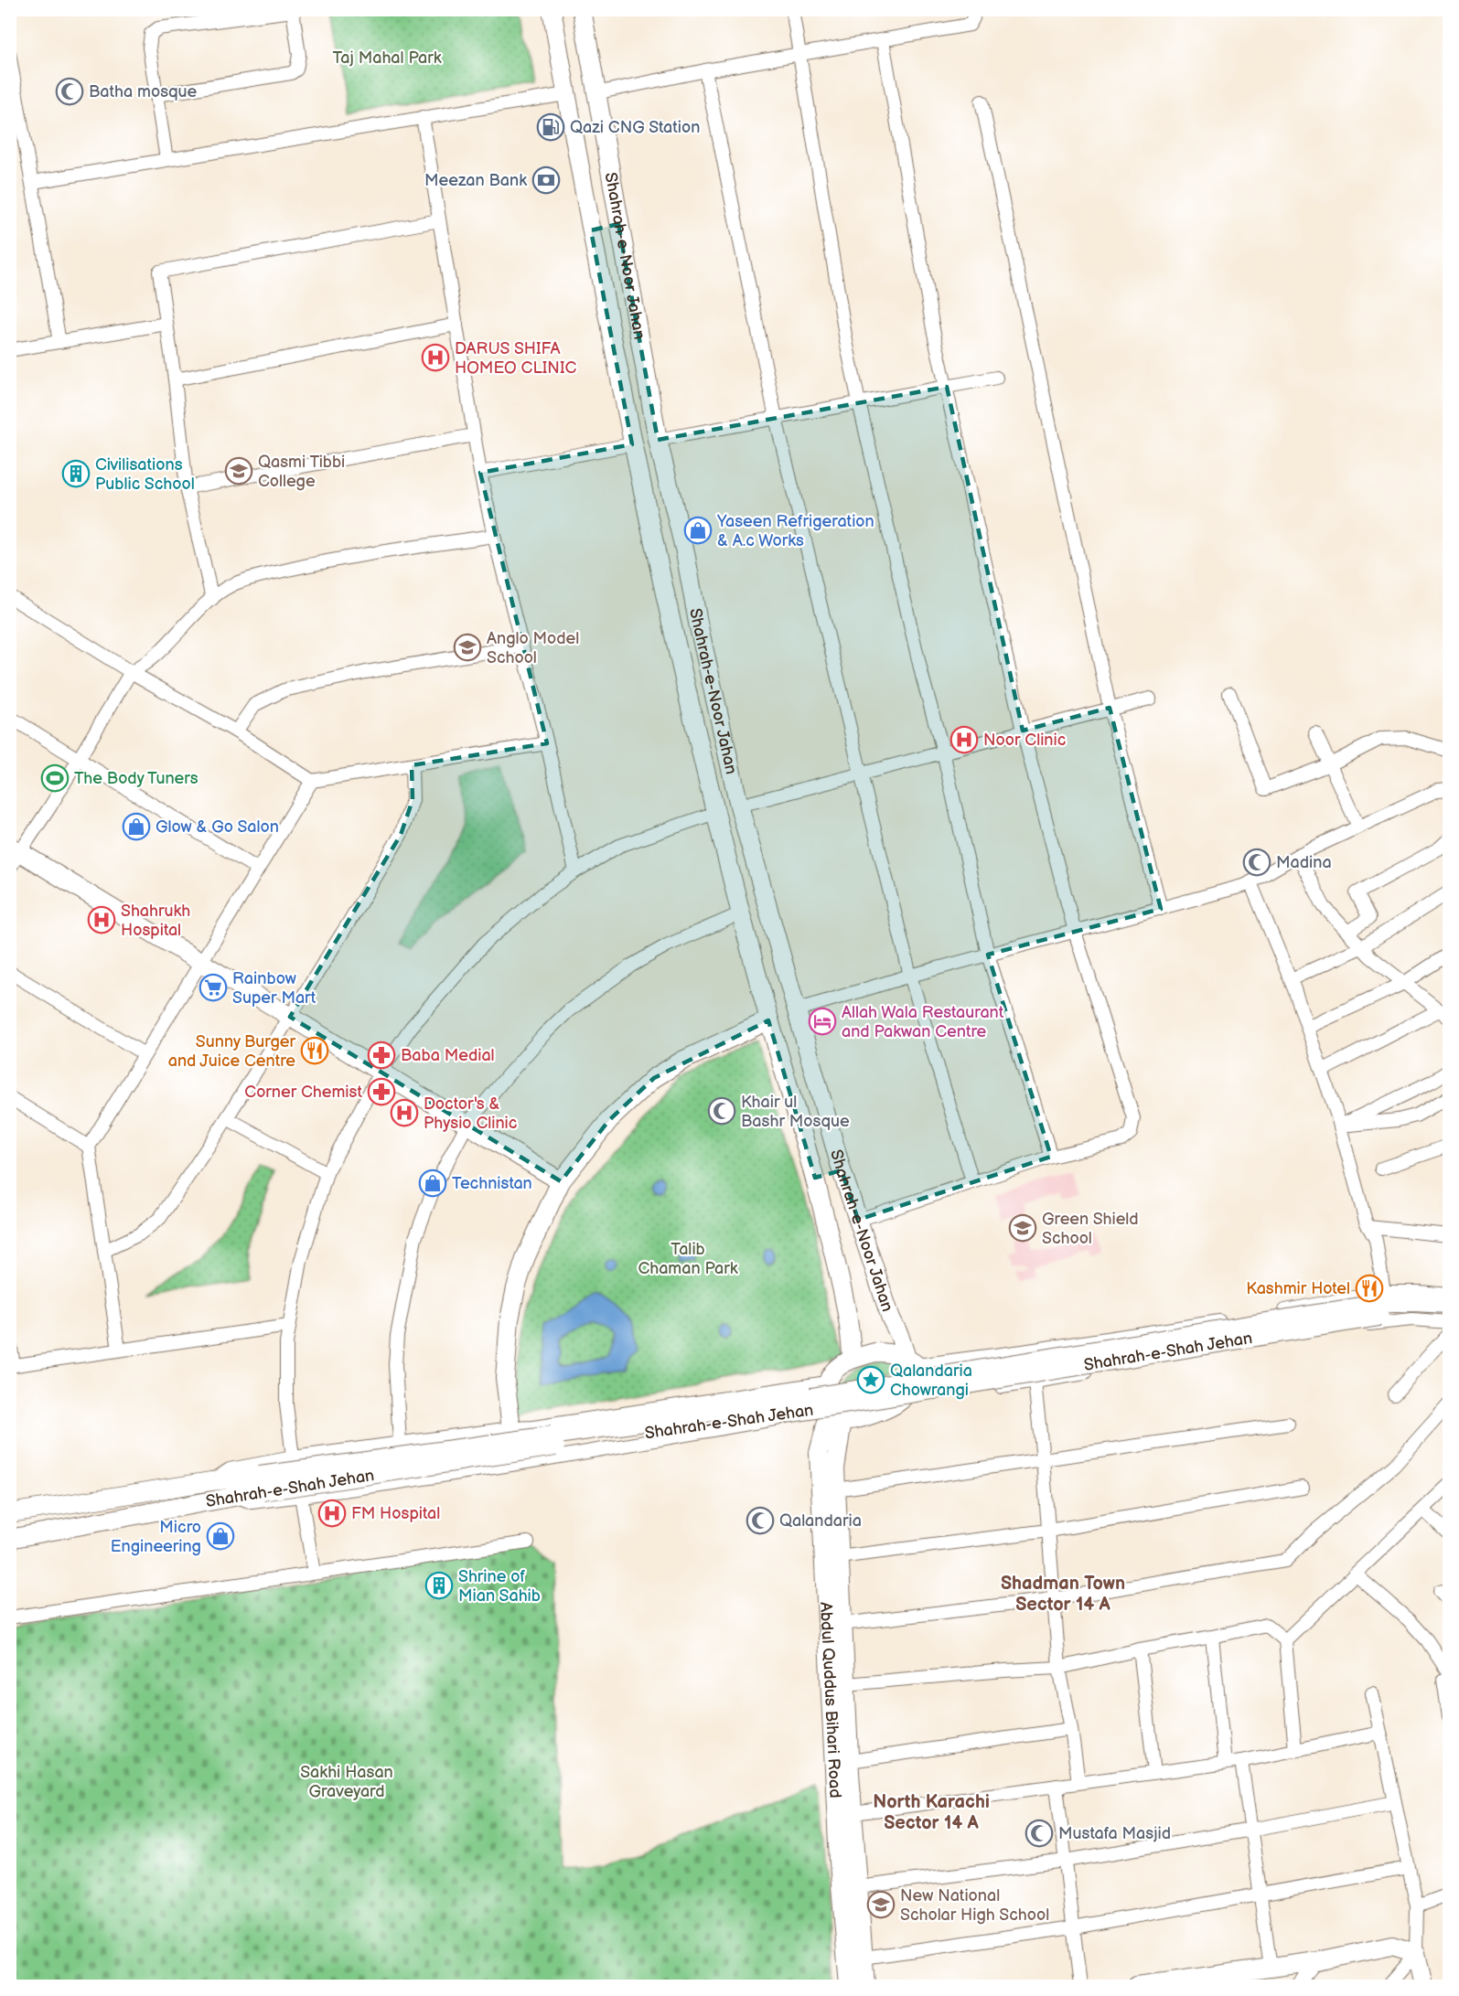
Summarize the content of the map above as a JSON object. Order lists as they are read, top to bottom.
{
  "streets": {
    "main road": ["Shahrah-e-Noor Jahan", "Shahrah-e-Shah Jehan", "Abdul Quddus Bihari Road"]
  },
  "crossings": [
    ["Shahrah-e-Noor Jahan", "Abdul Quddus Bihari Road"]
  ],
  "districts": ["Shadman Town Sector 14 A", "North Karachi Sector 14 A"],
  "parks": ["Taj Mahal Park", "Talib Chaman Park", "Sakhi Hasan Graveyard"],
  "places": {
    "mosque": [
      "Batha mosque",
      "Madina",
      "Khair ul Bashr Mosque",
      "Qalandaria",
      "Mustafa Masjid"
    ],
    "fuel station": ["Qazi CNG Station"],
    "bank": ["Meezan Bank"],
    "hospital": [
      "DARUS SHIFA HOMEO CLINIC",
      "Noor Clinic",
      "Shahrukh Hospital",
      "Doctor's & Physio Clinic",
      "FM Hospital"
    ],
    "school or university": [
      "Qasmi Tibbi College",
      "Anglo Model School",
      "Green Shield School",
      "New National Scholar High School"
    ],
    "building": ["Civilisations Public School", "Shrine of Mian Sahib"],
    "shop": [
      "Yaseen Refrigeration & A.c Works",
      "Glow & Go Salon",
      "Technistan",
      "Micro Engineering"
    ],
    "sports": ["The Body Tuners"],
    "supermarket": ["Rainbow Super Mart"],
    "hotel": ["Allah Wala Restaurant and Pakwan Centre"],
    "restaurant": ["Sunny Burger and Juice Centre", "Kashmir Hotel"],
    "pharmacy": ["Baba Medial", "Corner Chemist"],
    "place": ["Qalandaria Chowrangi"]
  }
}
